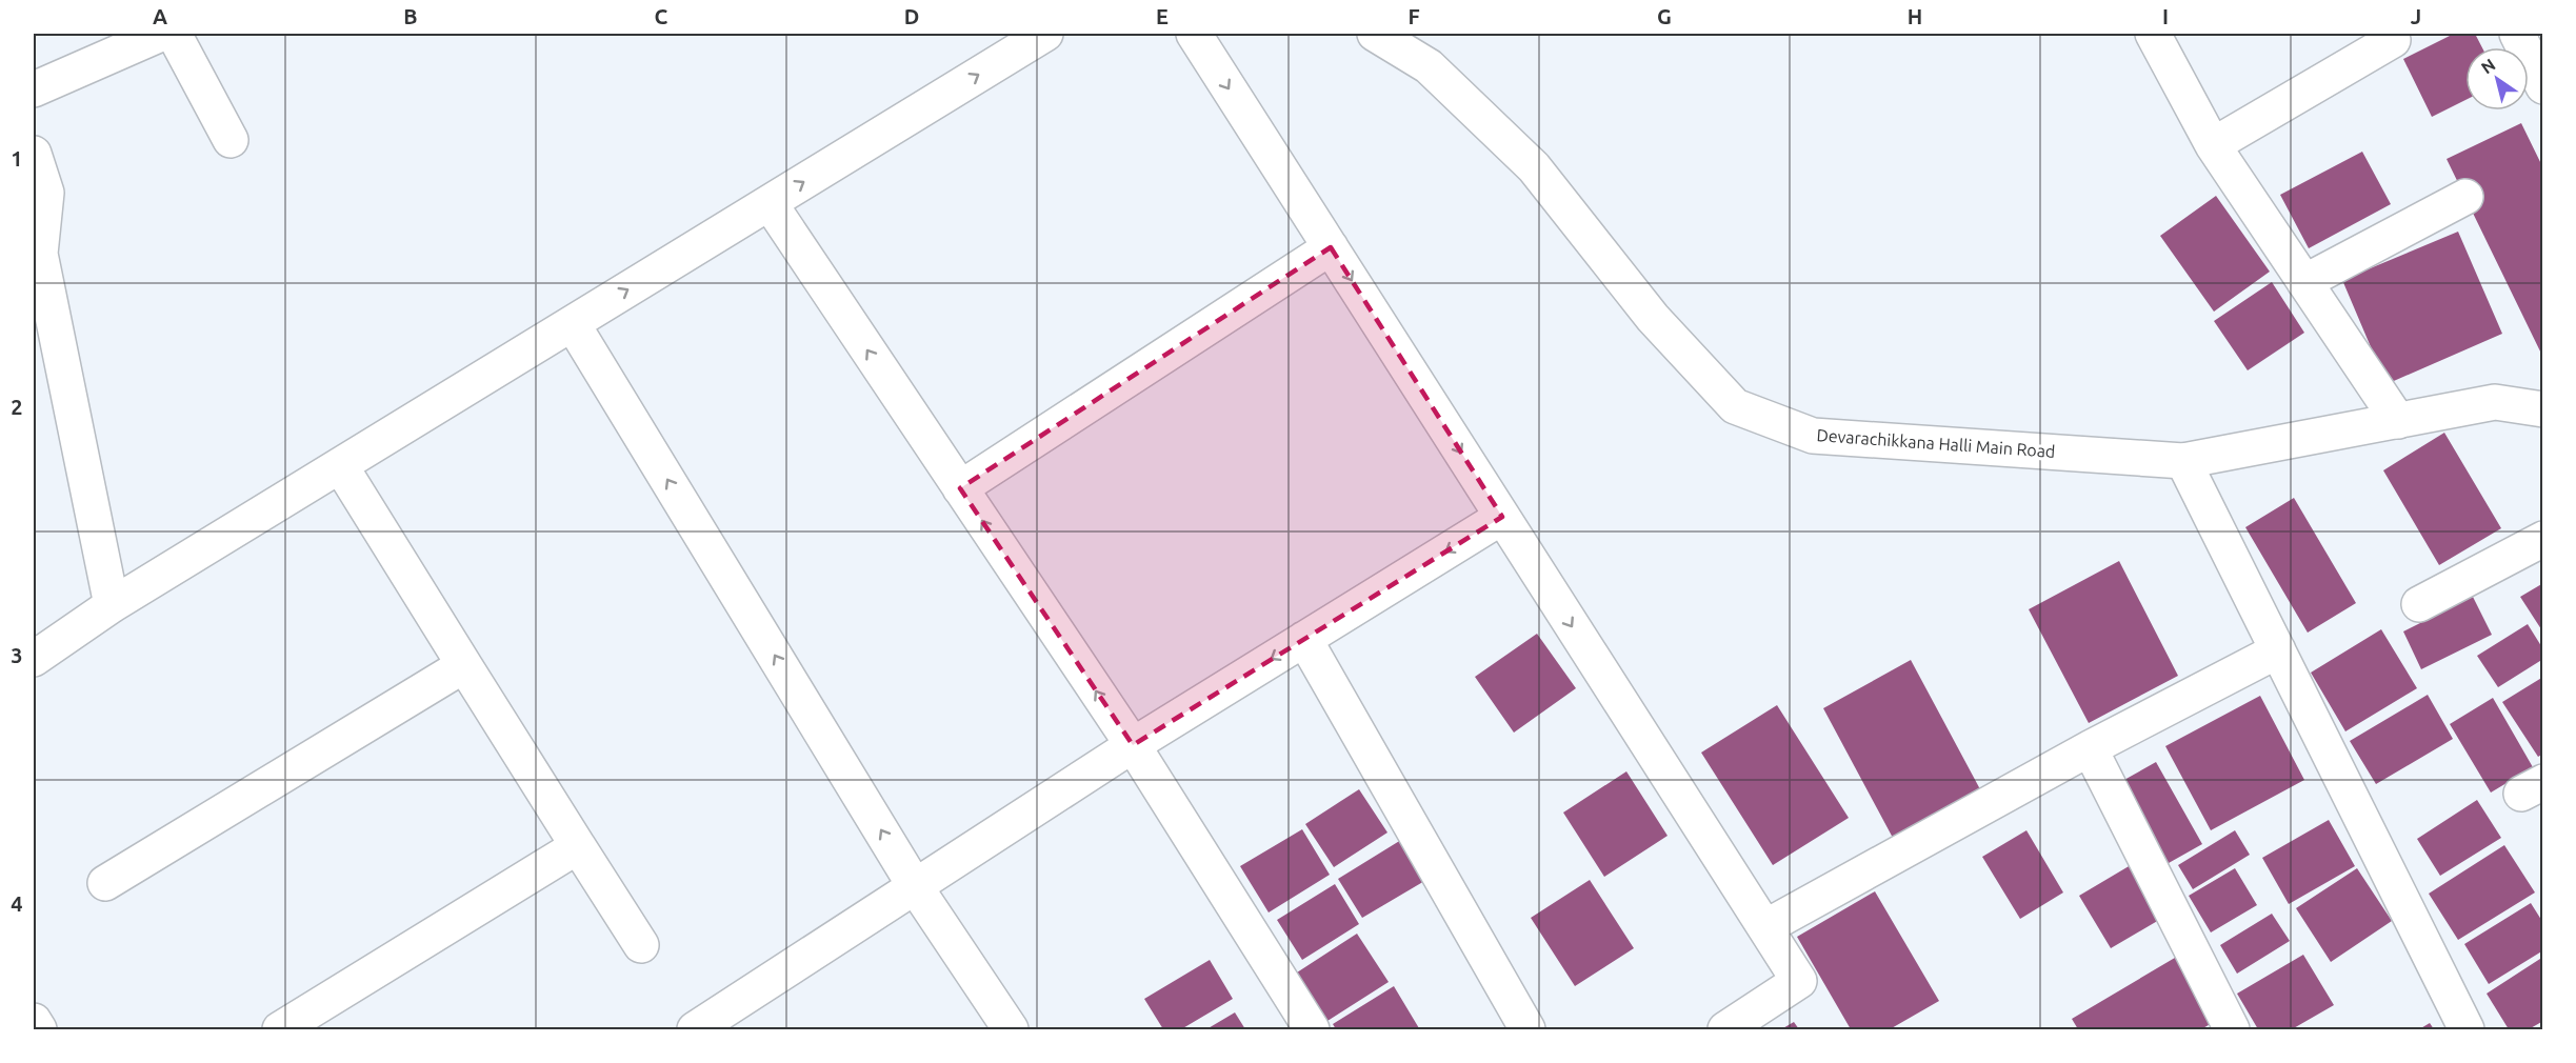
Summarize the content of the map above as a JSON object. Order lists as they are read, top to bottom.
{
  "streets": {
    "street": ["Devarachikkana Halli Main Road"]
  },
  "north": "top left",
  "grid": {
    "columns": [
      "A",
      "B",
      "C",
      "D",
      "E",
      "F",
      "G",
      "H",
      "I",
      "J"
    ],
    "rows": [
      "1",
      "2",
      "3",
      "4"
    ]
  }
}
